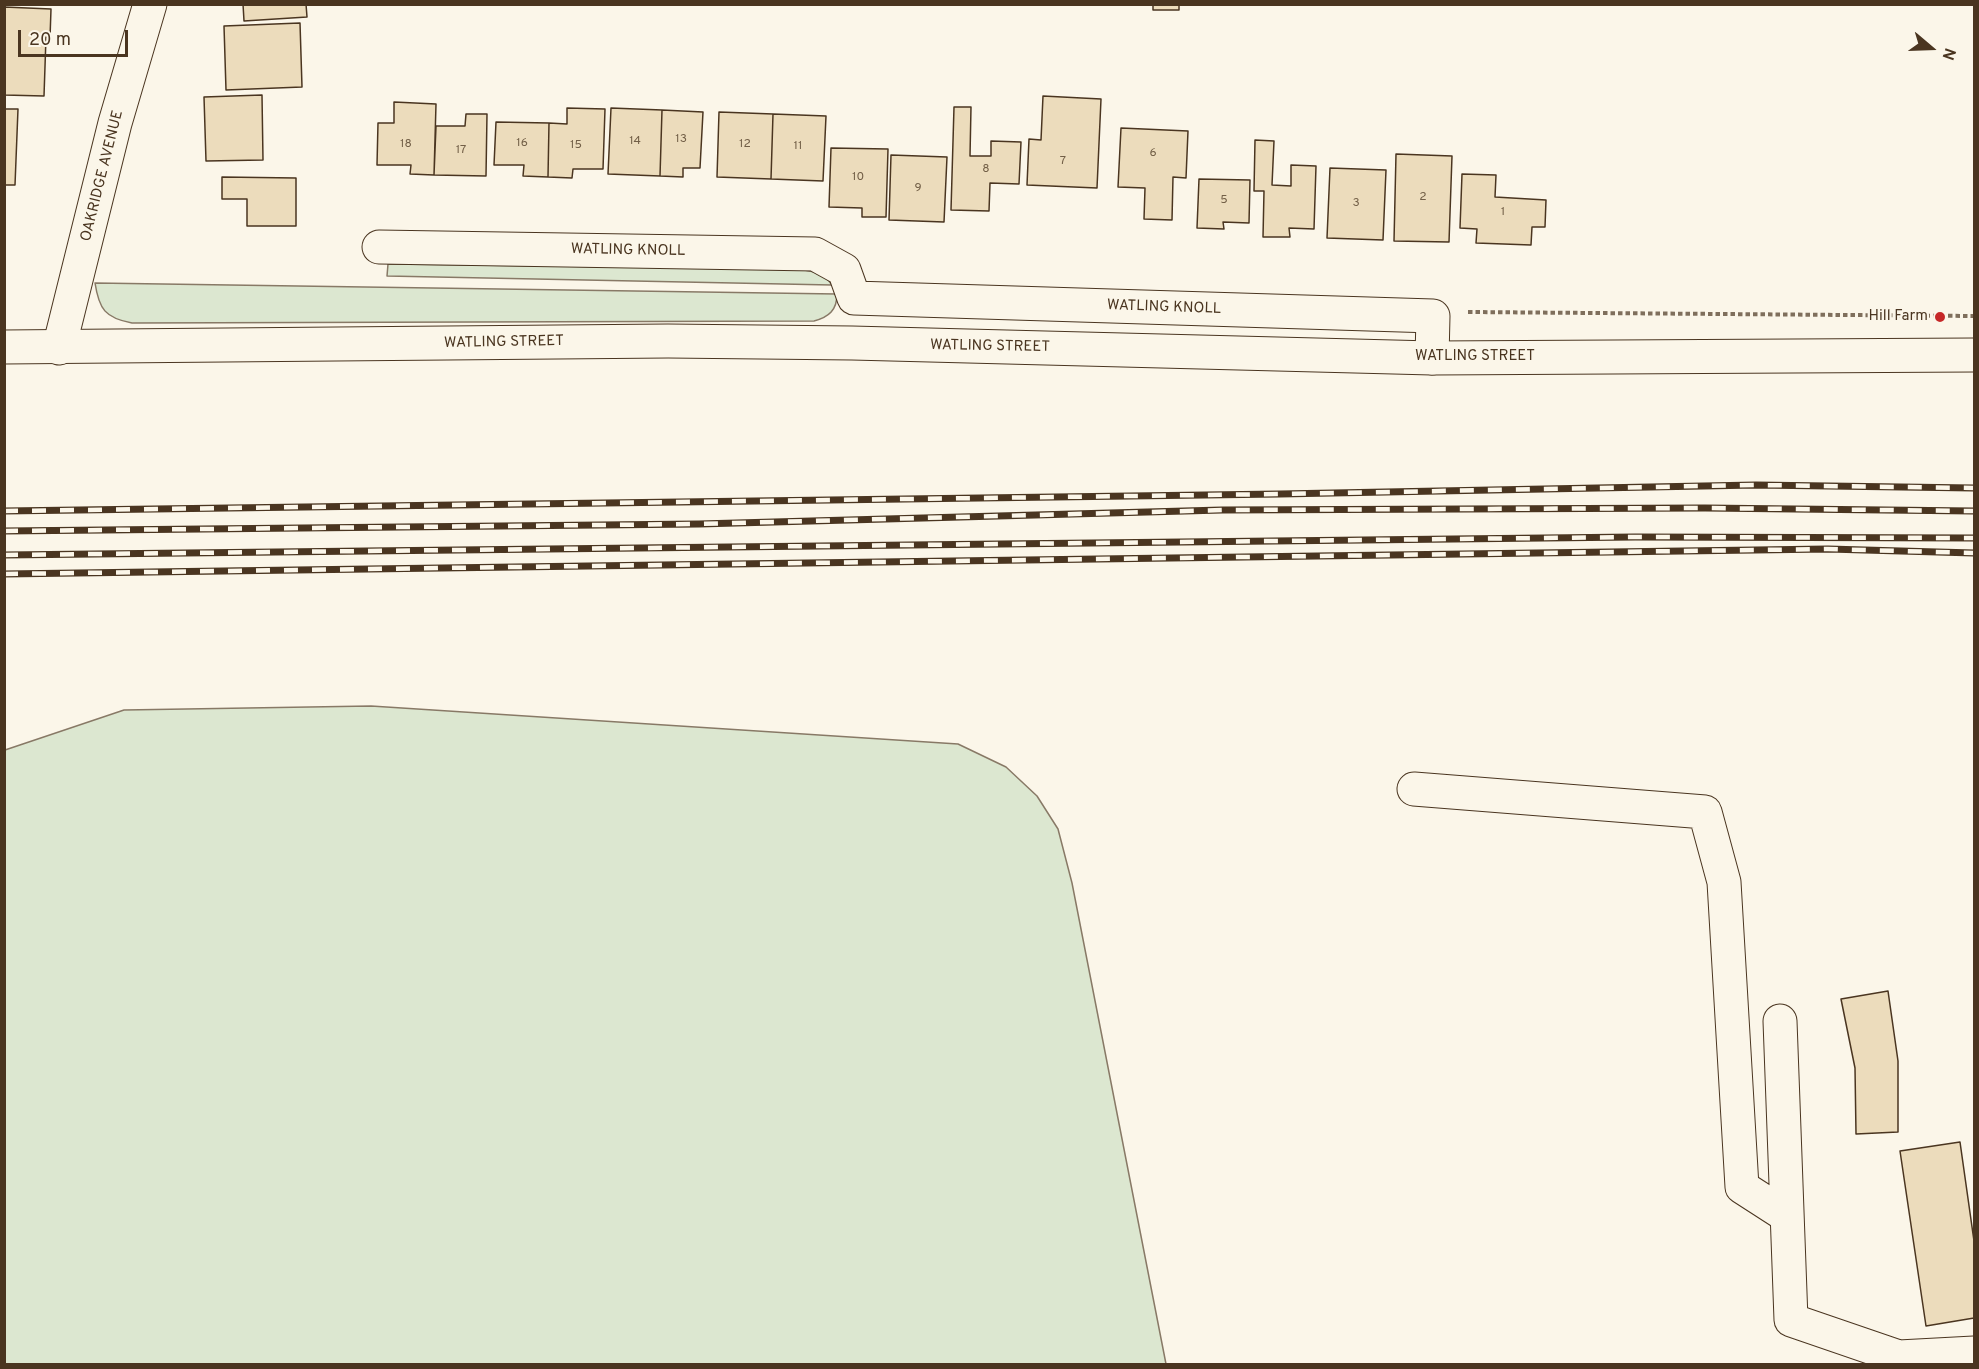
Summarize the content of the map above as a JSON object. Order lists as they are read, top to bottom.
{
  "streets": {
    "main road": ["OAKRIDGE AVENUE", "WATLING KNOLL", "WATLING STREET"]
  },
  "crossings": [
    ["OAKRIDGE AVENUE", "WATLING STREET"],
    ["WATLING KNOLL", "WATLING STREET"]
  ],
  "places": ["Hill Farm"],
  "house_numbers": [
    "13",
    "14",
    "16",
    "18",
    "12",
    "15",
    "11",
    "17",
    "6",
    "7",
    "8",
    "10",
    "9",
    "2",
    "5",
    "3",
    "1"
  ],
  "scale_bar": "20 m",
  "north": "right"
}
